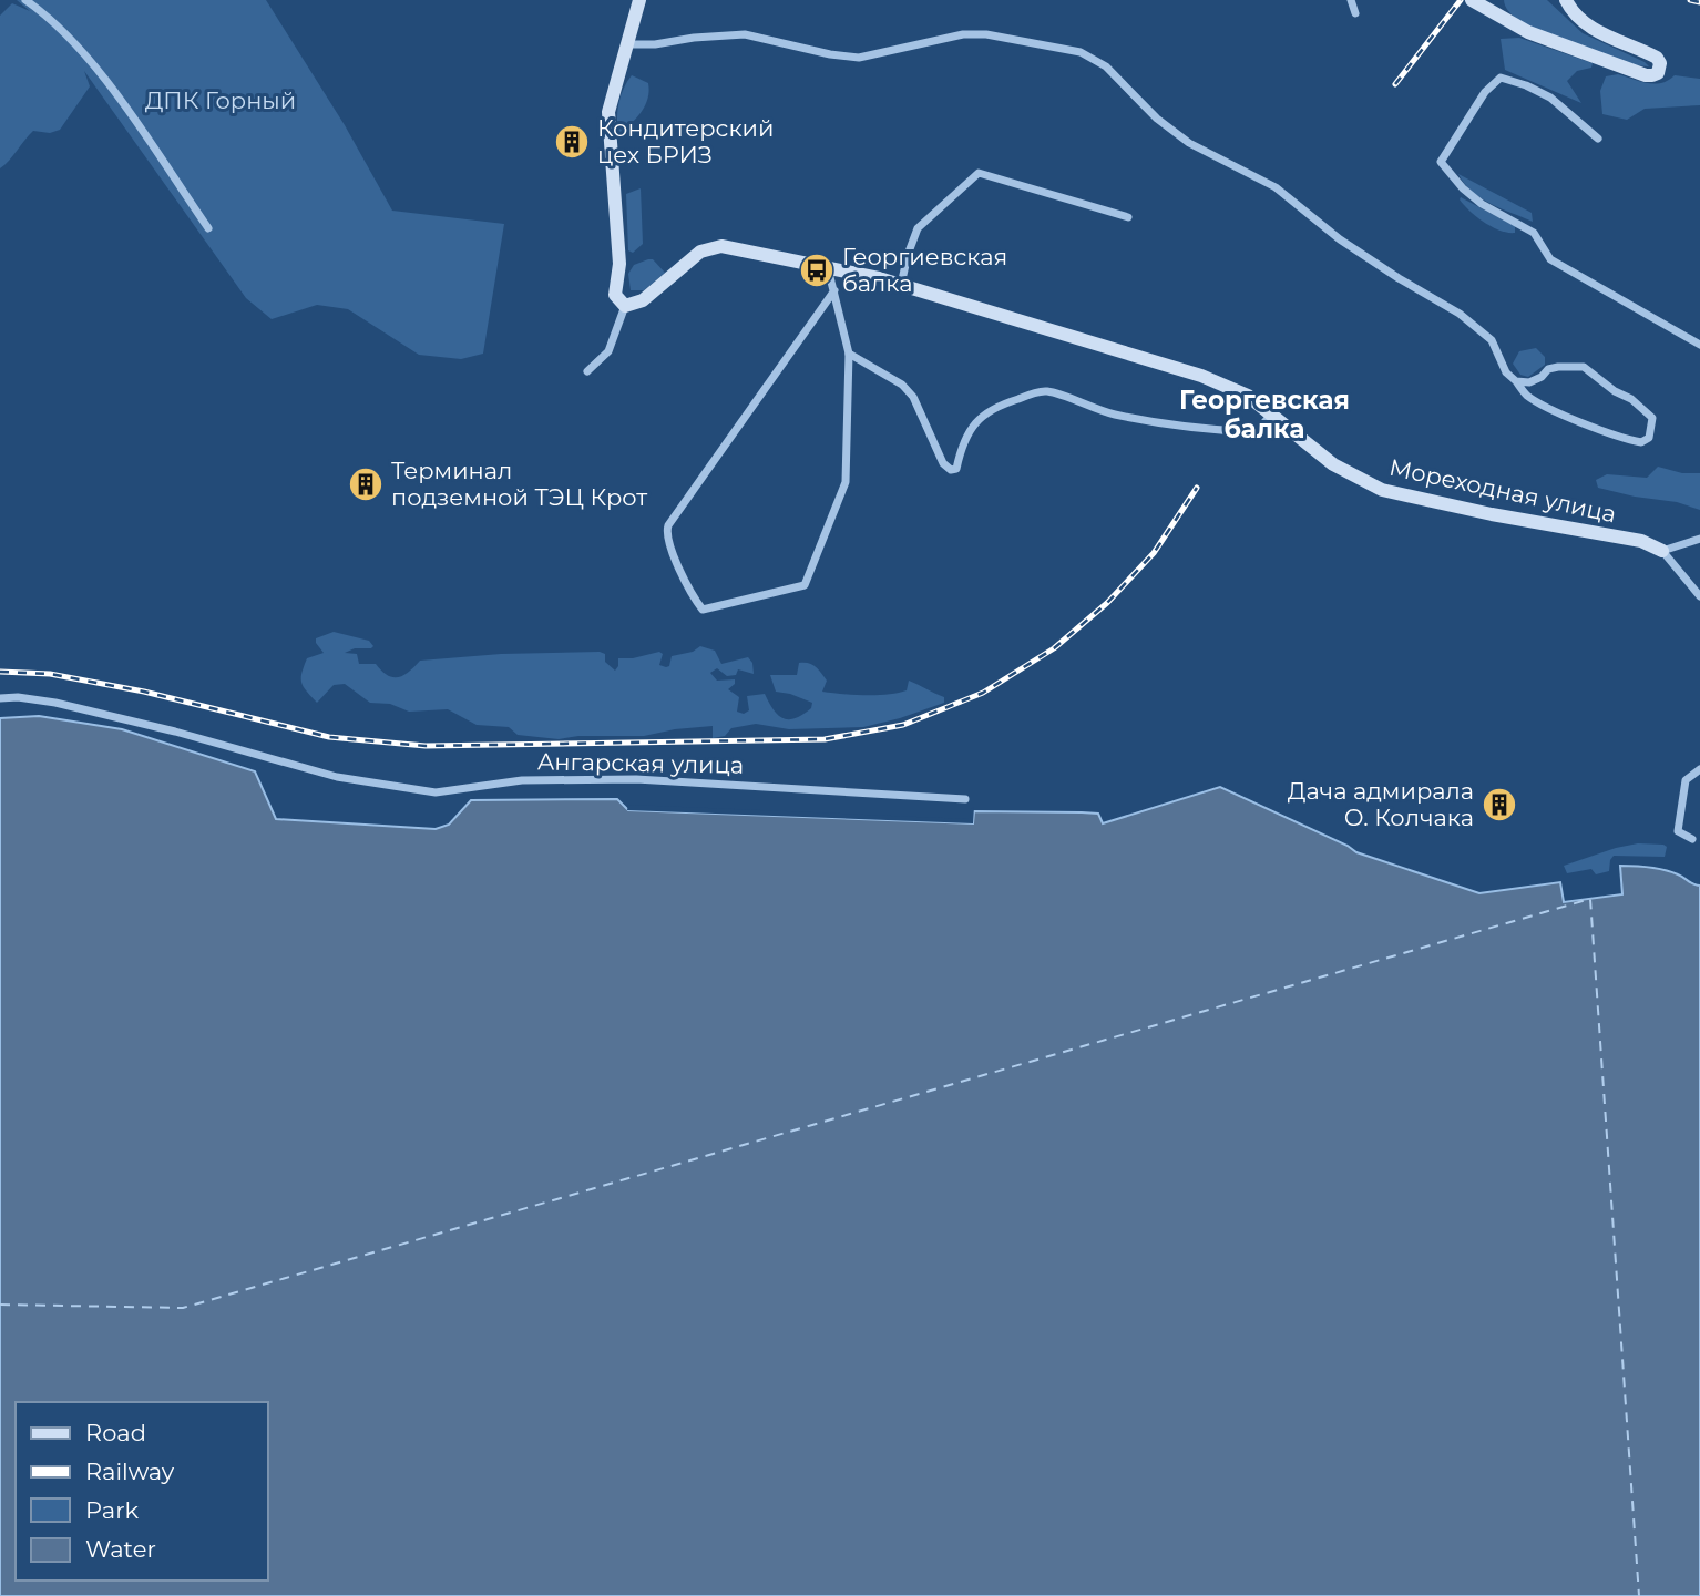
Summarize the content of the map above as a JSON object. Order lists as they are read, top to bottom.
{
  "streets": {
    "street": ["Мореходная улица", "Ангарская улица"]
  },
  "districts": ["Георгевская балка"],
  "parks": ["ДПК Горный"],
  "places": {
    "building": ["Кондитерский цех БРИЗ", "Терминал подземной ТЭЦ Крот", "Дача адмирала О. Колчака"],
    "bus stop": ["Георгиевская балка"]
  },
  "legend": [
    "Road",
    "Railway",
    "Park",
    "Water"
  ]
}
